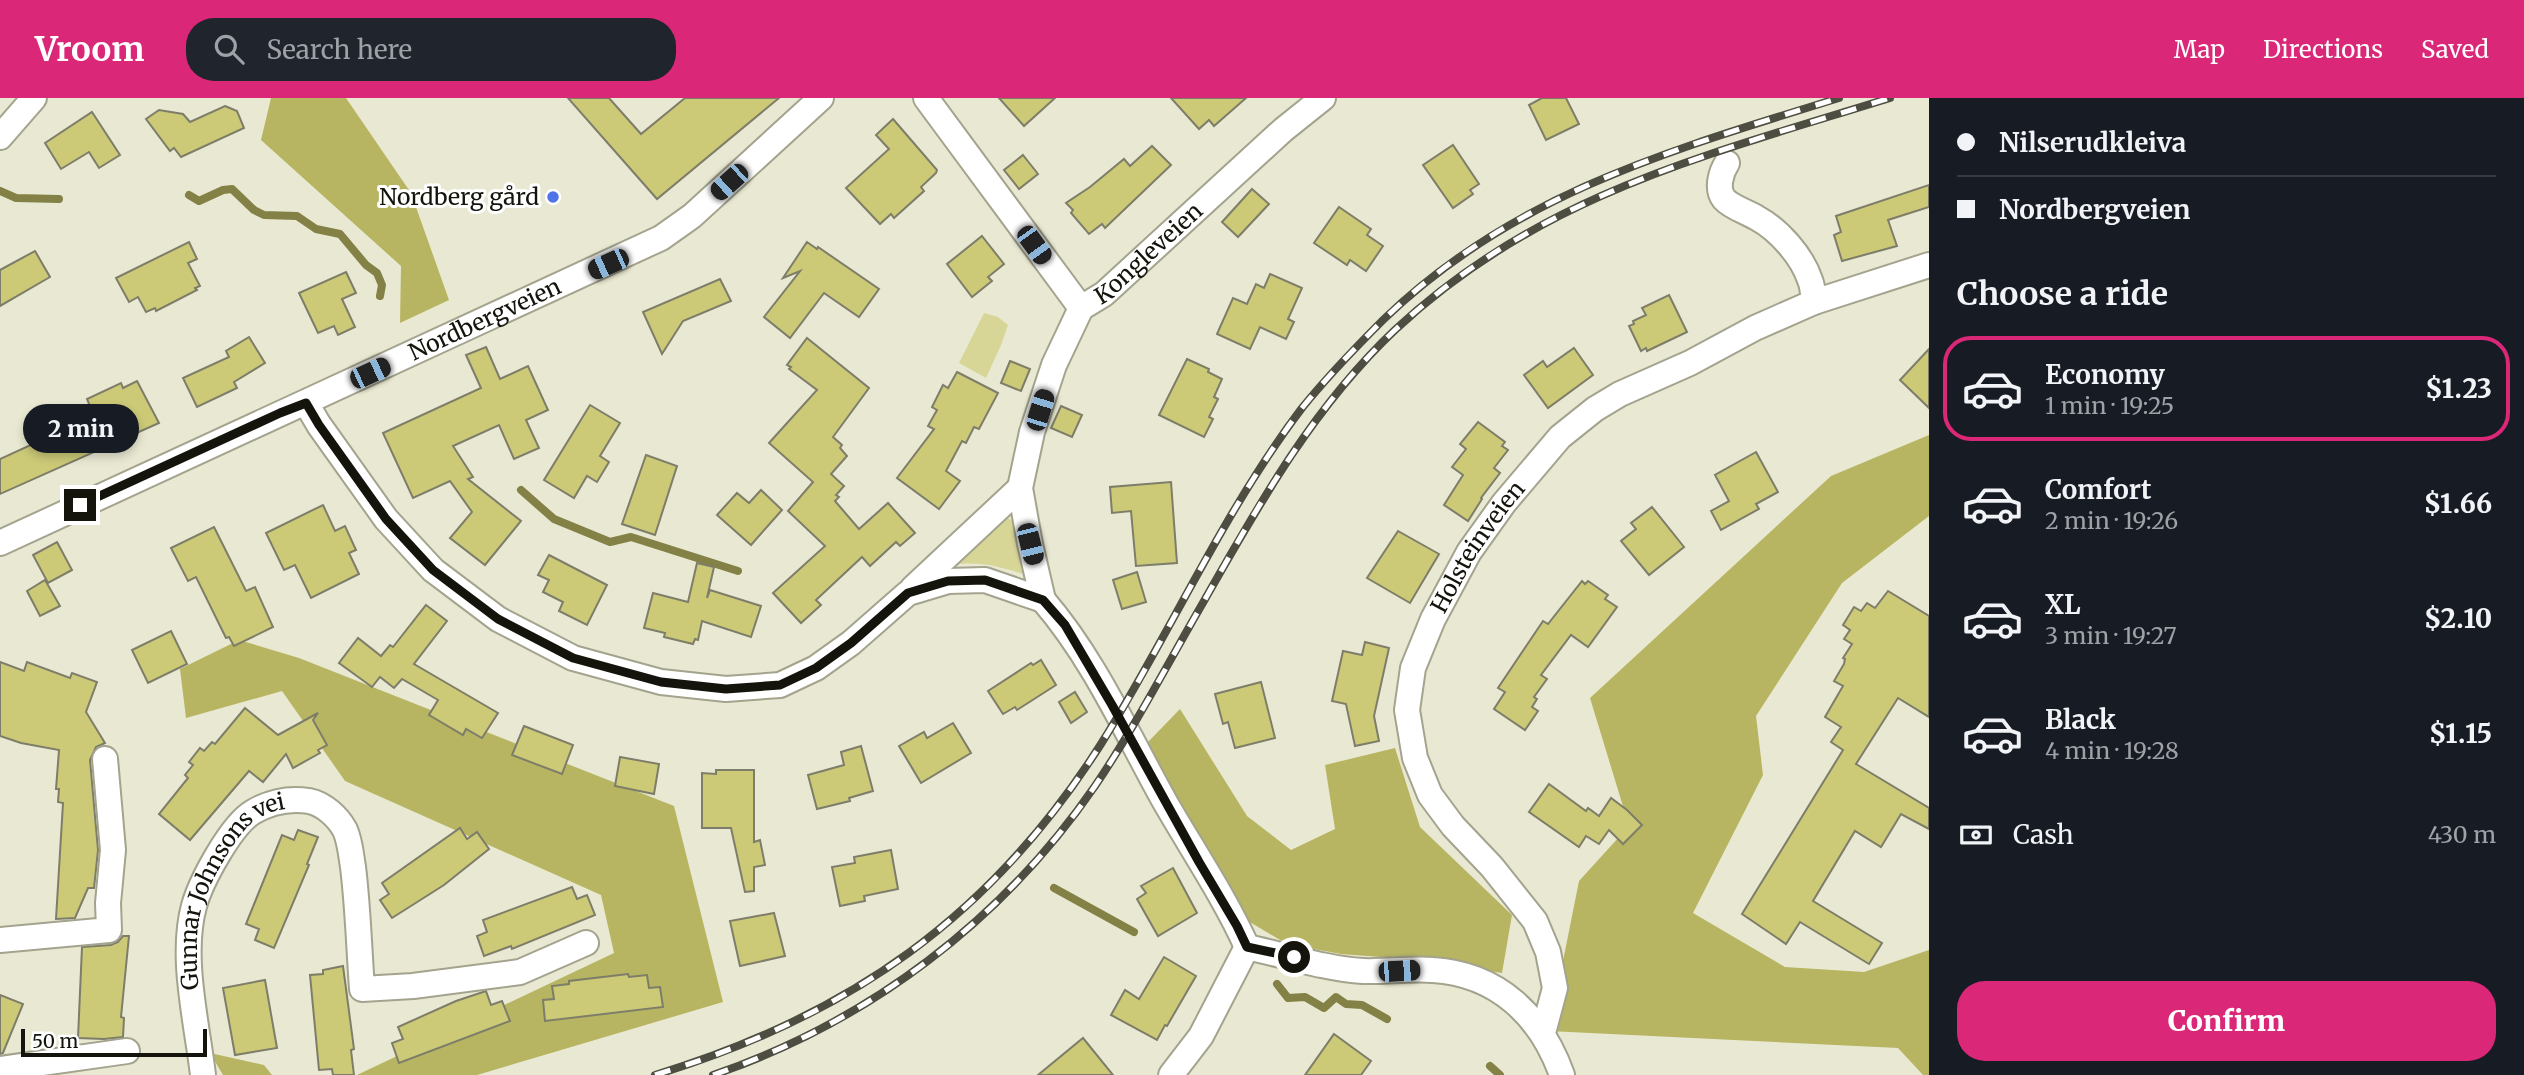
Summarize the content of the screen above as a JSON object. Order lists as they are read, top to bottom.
{
  "streets": {
    "street": [
      "Kongleveien",
      "Nordbergveien",
      "Holsteinveien",
      "Gunnar Johnsons vei"
    ]
  },
  "places": ["Nordberg gård"],
  "scale_bar": "50 m",
  "page": {
    "header": "Vroom",
    "search": "Search here",
    "nav": ["Map", "Directions", "Saved"],
    "banner": ["Nilserudkleiva", "Nordbergveien"],
    "heading": "Choose a ride",
    "list": [
      {
        "name": "Economy",
        "note": "1 min · 19:25",
        "value": "$1.23"
      },
      {
        "name": "Comfort",
        "note": "2 min · 19:26",
        "value": "$1.66"
      },
      {
        "name": "XL",
        "note": "3 min · 19:27",
        "value": "$2.10"
      },
      {
        "name": "Black",
        "note": "4 min · 19:28",
        "value": "$1.15"
      }
    ],
    "bubble": "2 min",
    "pay": ["Cash", "430 m"],
    "buttons": "Confirm",
    "scale": "50 m"
  }
}
